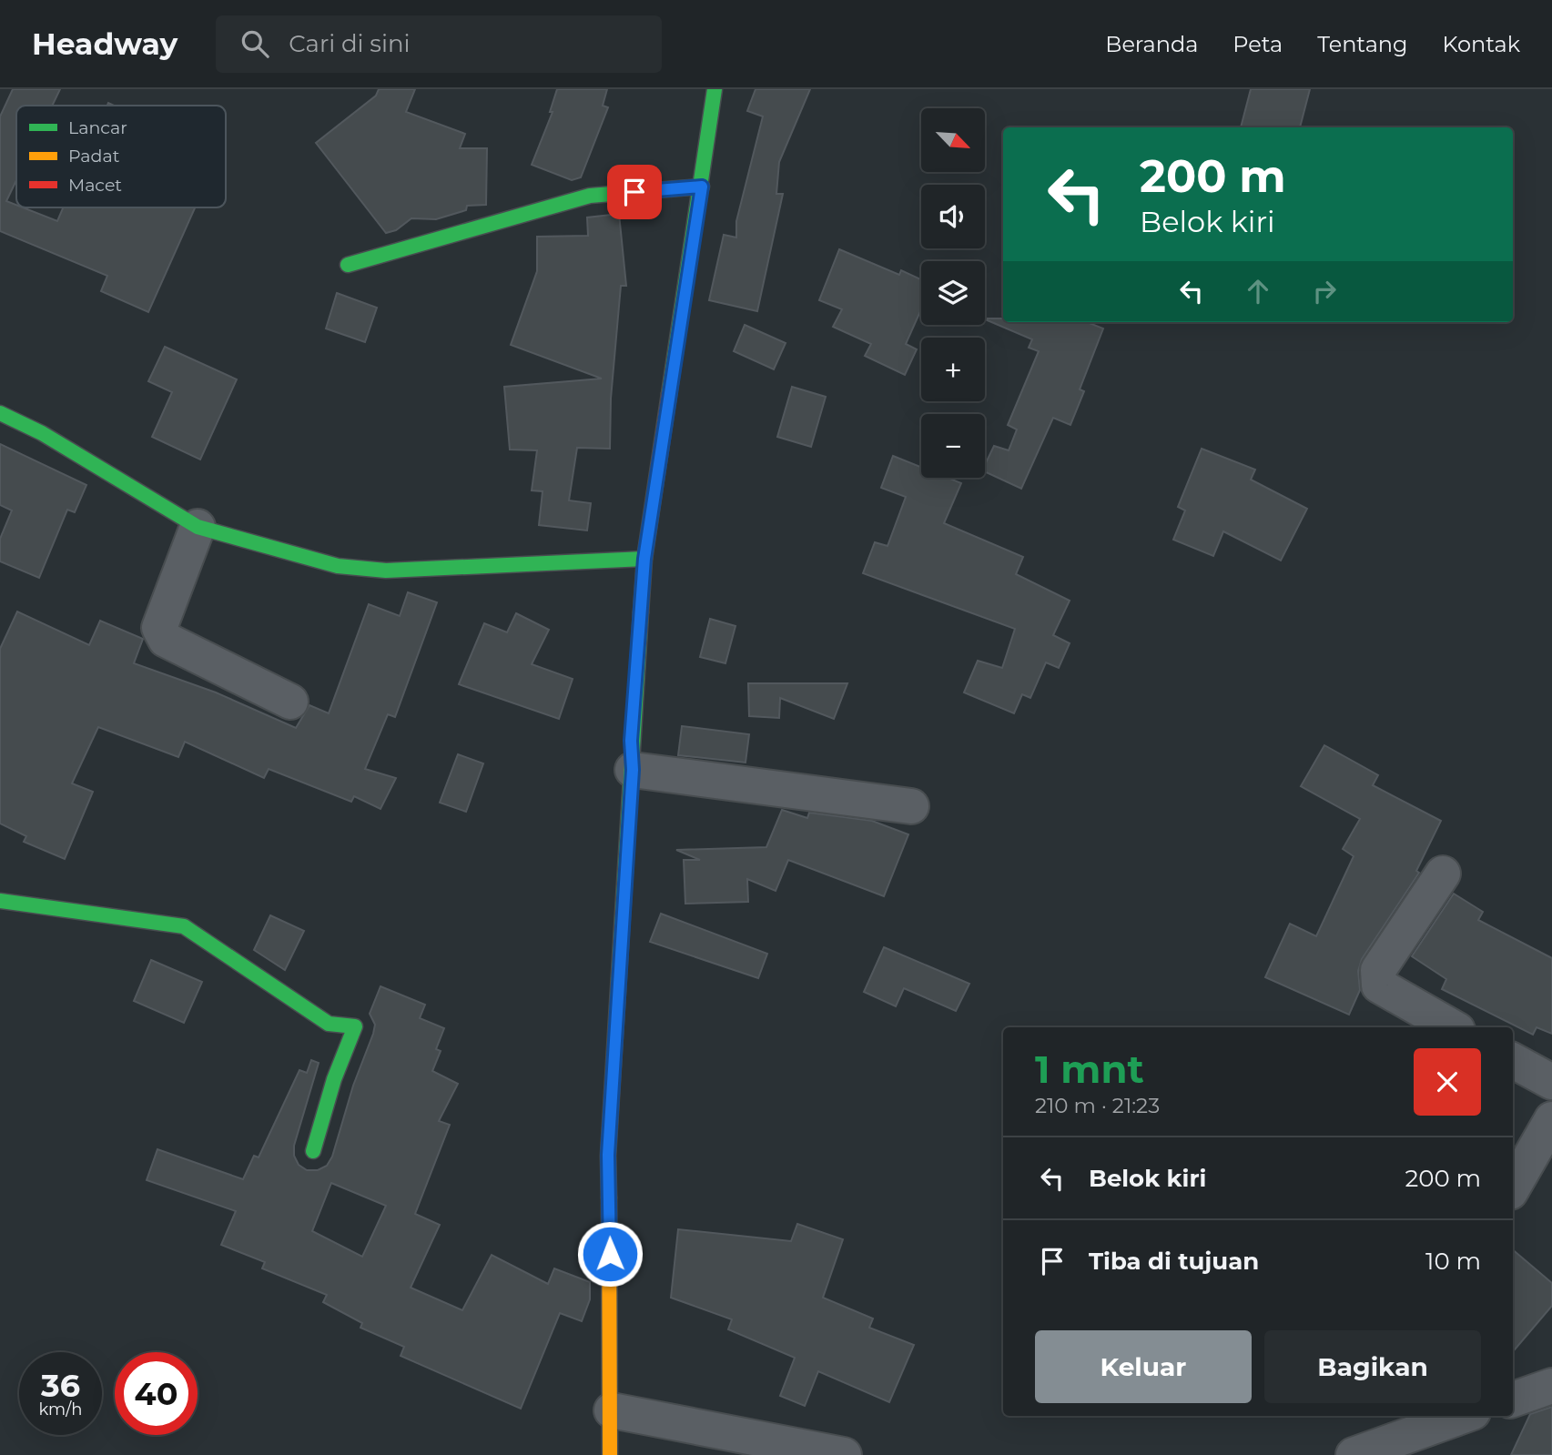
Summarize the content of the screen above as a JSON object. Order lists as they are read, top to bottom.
{
  "legend": ["Lancar", "Padat", "Macet"],
  "north": "bottom right",
  "page": {
    "header": "Headway",
    "search": "Cari di sini",
    "nav": [
      "Beranda",
      "Peta",
      "Tentang",
      "Kontak"
    ],
    "map_buttons": ["+", "−"],
    "turn": ["200 m", "Belok kiri"],
    "heading": ["1 mnt", "210 m · 21:23"],
    "list": [
      {
        "name": "Belok kiri",
        "value": "200 m"
      },
      {
        "name": "Tiba di tujuan",
        "value": "10 m"
      }
    ],
    "buttons": ["Keluar", "Bagikan"],
    "speed": "36 km/h",
    "limit": "40"
  }
}
